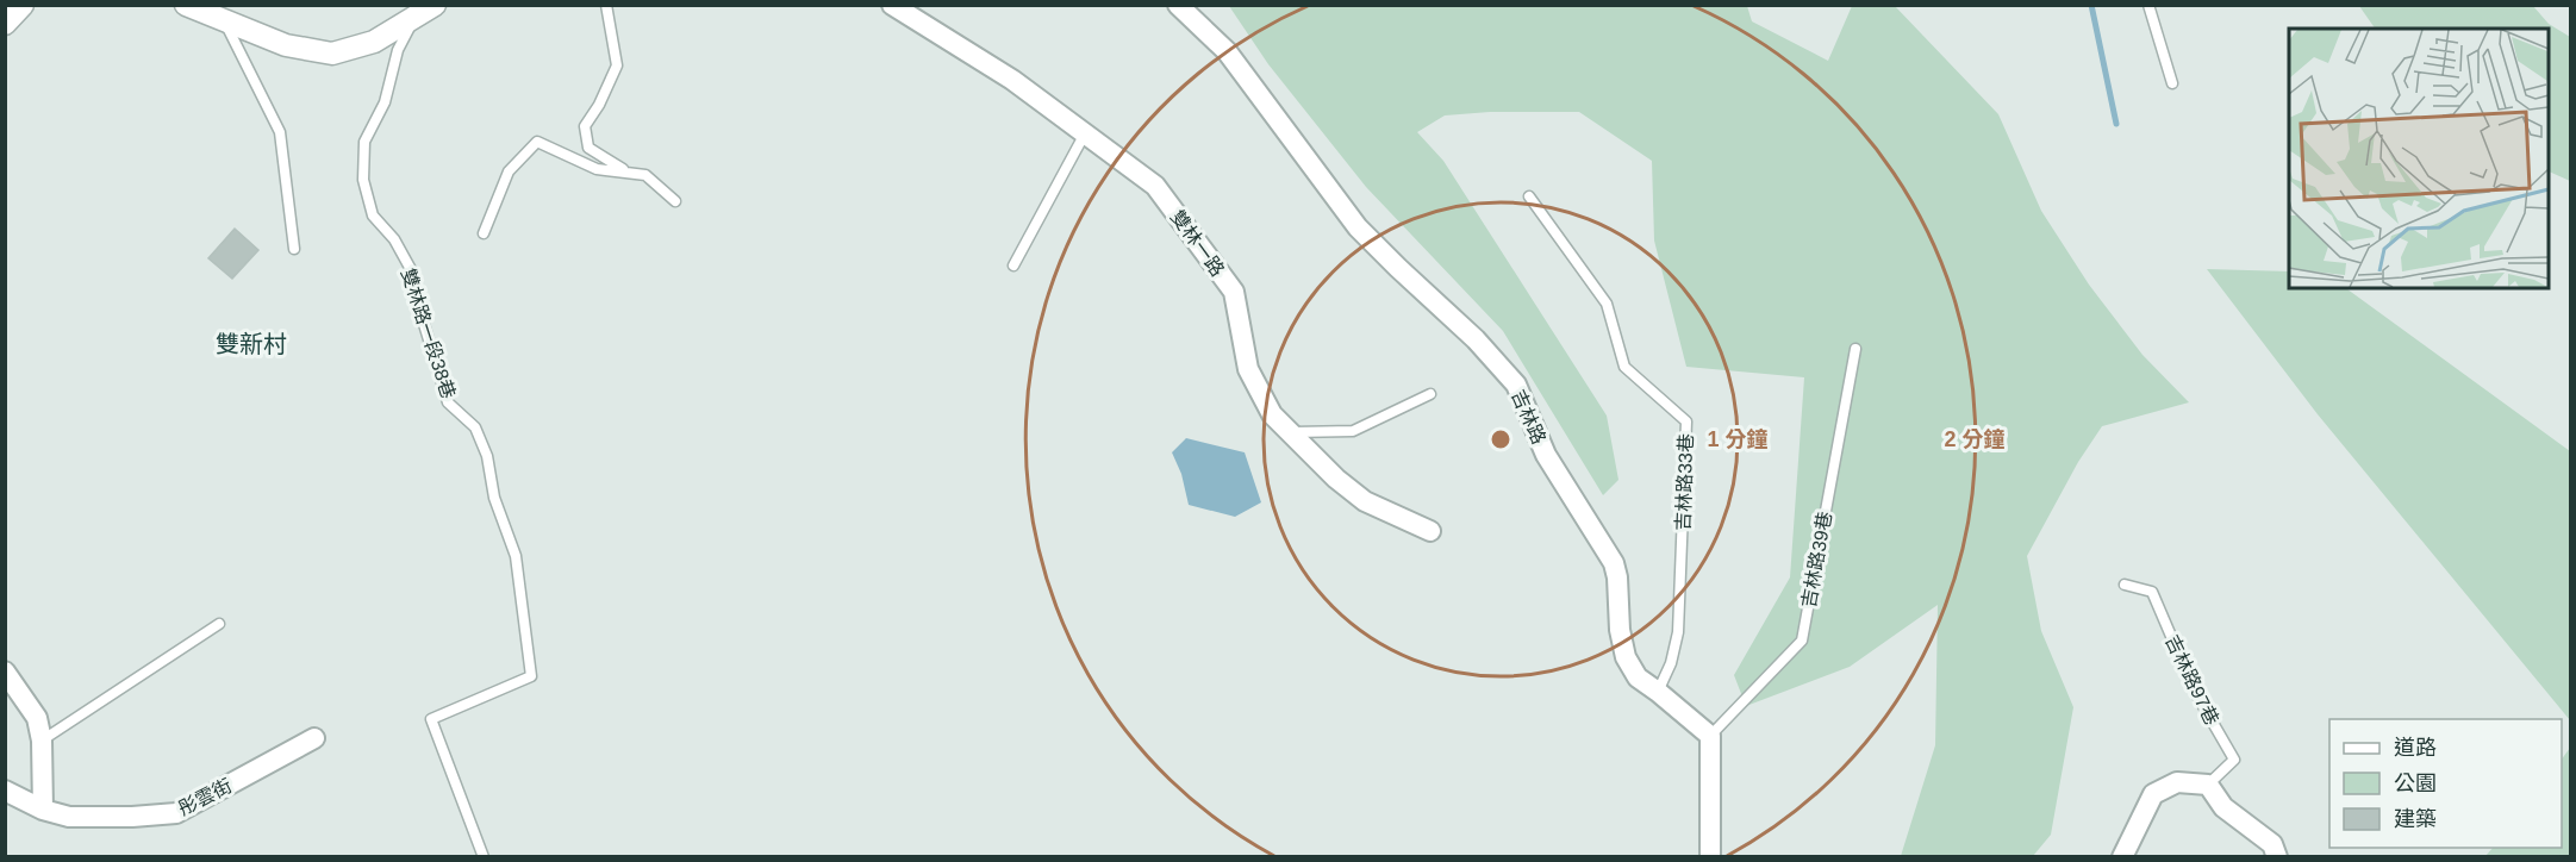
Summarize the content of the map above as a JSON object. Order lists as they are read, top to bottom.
{
  "streets": {
    "street": ["雙林一路", "吉林路", "彤雲街"],
    "lane": [
      "雙林路一段38巷",
      "吉林路33巷",
      "吉林路39巷",
      "吉林路97巷"
    ]
  },
  "crossings": [
    ["吉林路", "吉林路33巷"],
    ["吉林路", "吉林路39巷"]
  ],
  "districts": ["雙新村"],
  "legend": ["道路", "公園", "建築"],
  "rings": ["1 分鐘", "2 分鐘"]
}
